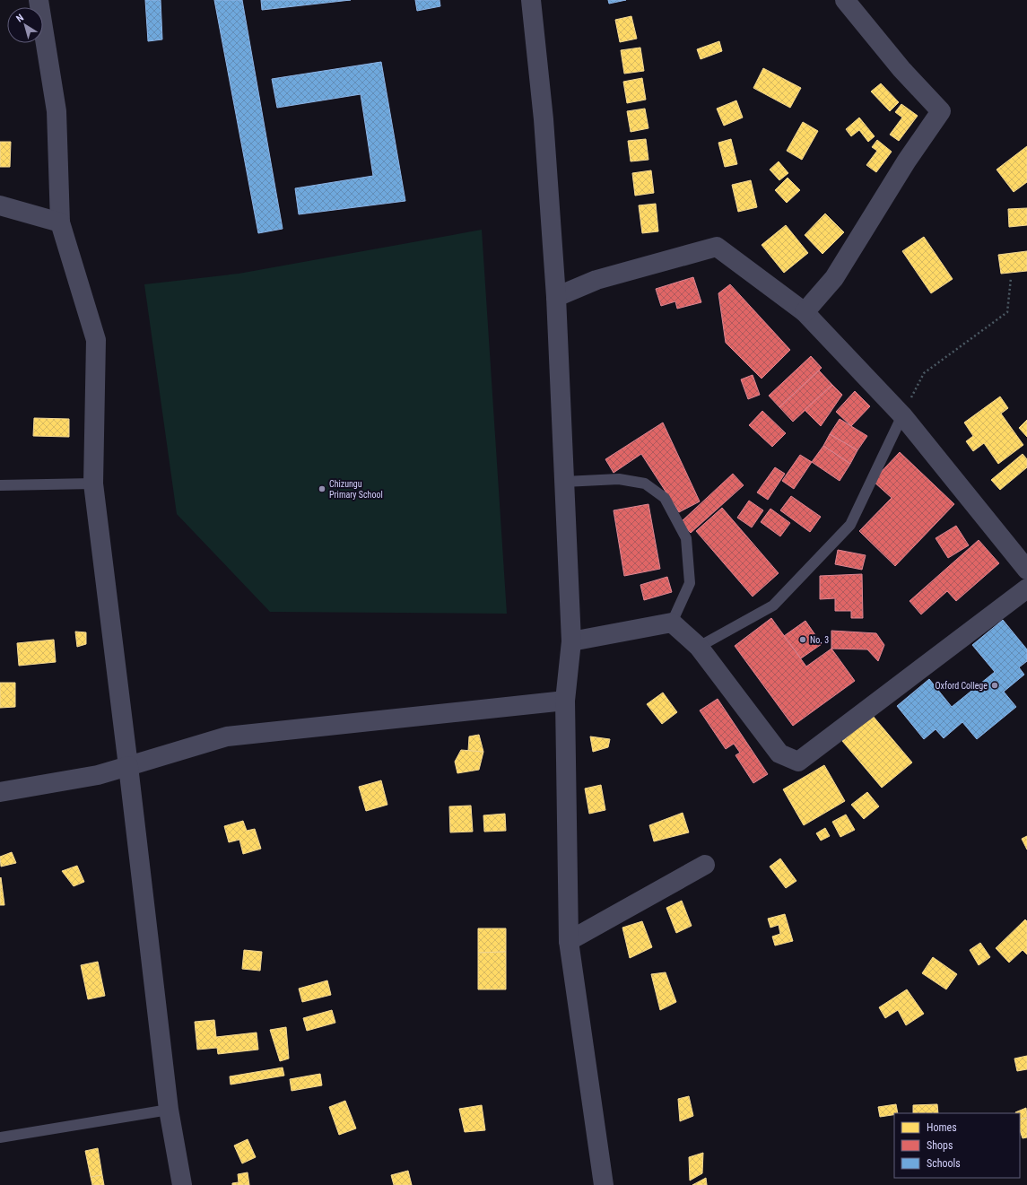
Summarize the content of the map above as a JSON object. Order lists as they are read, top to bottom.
{
  "places": ["Chizungu Primary School", "No. 3", "Oxford College"],
  "legend": ["Homes", "Shops", "Schools"],
  "north": "top left"
}
